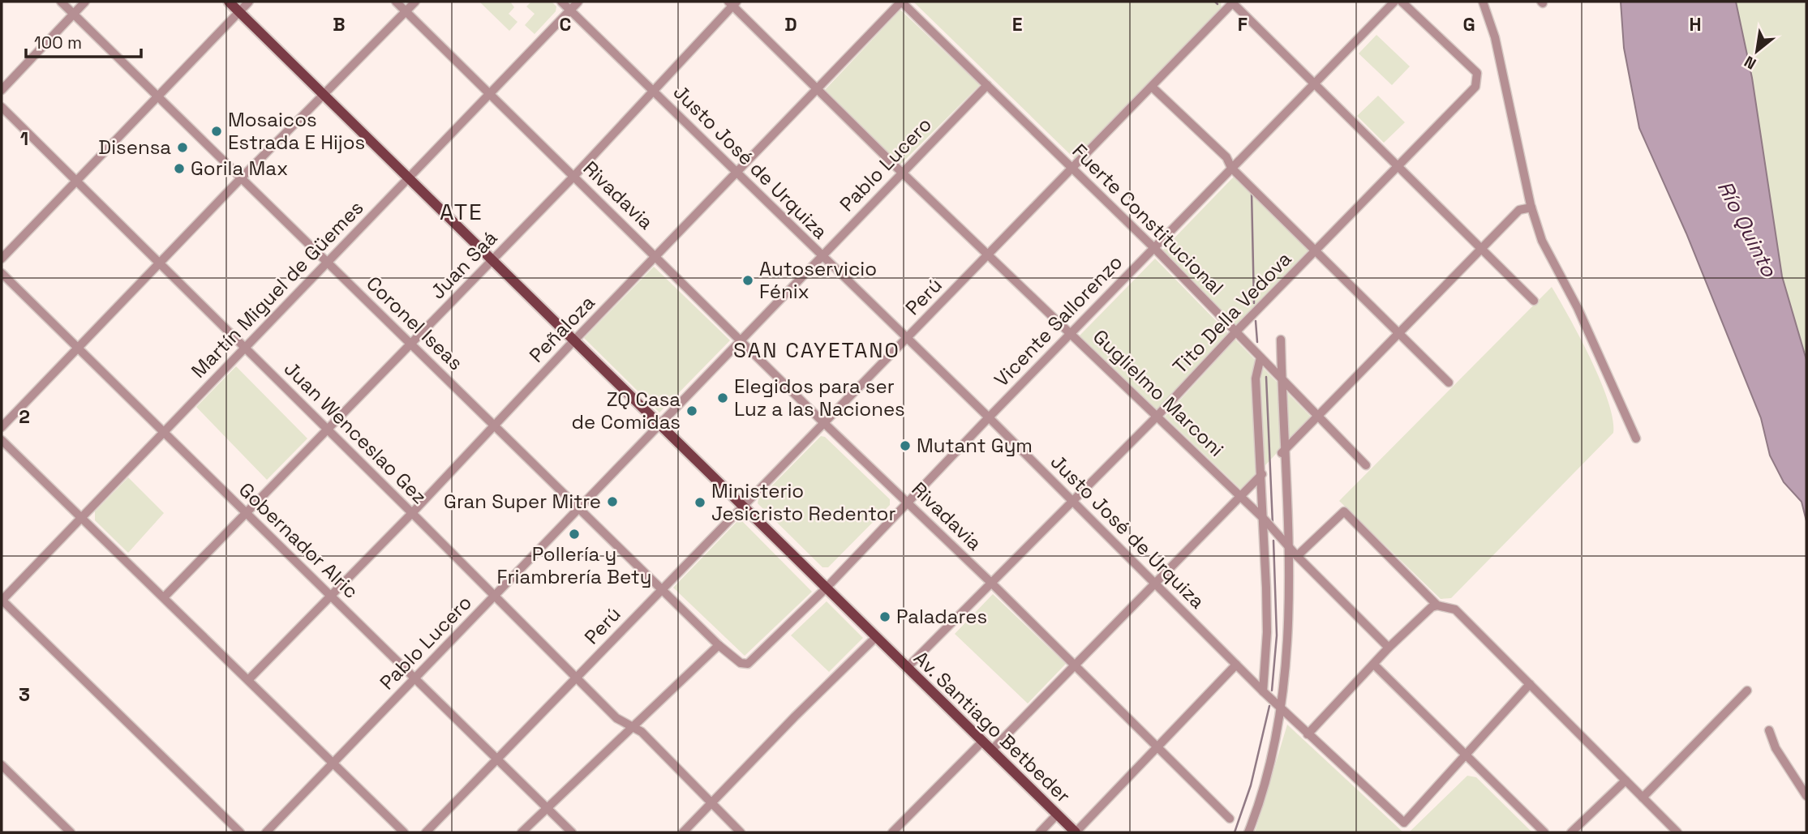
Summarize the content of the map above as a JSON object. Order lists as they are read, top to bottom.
{
  "streets": {
    "main road": ["Av. Santiago Betbeder"],
    "street": [
      "Justo José de Urquiza",
      "Pablo Lucero",
      "Rivadavia",
      "Fuerte Constitucional",
      "Juan Saá",
      "Martín Miguel de Güemes",
      "Perú",
      "Tito Della Vedova",
      "Vicente Sallorenzo",
      "Coronel Iseas",
      "Peñaloza",
      "Guglielmo Marconi",
      "Juan Wenceslao Gez",
      "Gobernador Alric"
    ]
  },
  "crossings": [
    ["Justo José de Urquiza", "Pablo Lucero"],
    ["Justo José de Urquiza", "Juan Saá"],
    ["Justo José de Urquiza", "Martín Miguel de Güemes"],
    ["Justo José de Urquiza", "Perú"],
    ["Justo José de Urquiza", "Tito Della Vedova"],
    ["Justo José de Urquiza", "Vicente Sallorenzo"],
    ["Justo José de Urquiza", "Peñaloza"],
    ["Pablo Lucero", "Rivadavia"],
    ["Pablo Lucero", "Fuerte Constitucional"],
    ["Pablo Lucero", "Coronel Iseas"],
    ["Pablo Lucero", "Guglielmo Marconi"],
    ["Pablo Lucero", "Juan Wenceslao Gez"],
    ["Pablo Lucero", "Gobernador Alric"],
    ["Pablo Lucero", "Av. Santiago Betbeder"],
    ["Rivadavia", "Juan Saá"],
    ["Rivadavia", "Martín Miguel de Güemes"],
    ["Rivadavia", "Perú"],
    ["Rivadavia", "Tito Della Vedova"],
    ["Rivadavia", "Vicente Sallorenzo"],
    ["Rivadavia", "Peñaloza"],
    ["Fuerte Constitucional", "Perú"],
    ["Fuerte Constitucional", "Tito Della Vedova"],
    ["Fuerte Constitucional", "Vicente Sallorenzo"],
    ["Fuerte Constitucional", "Peñaloza"],
    ["Juan Saá", "Coronel Iseas"],
    ["Juan Saá", "Guglielmo Marconi"],
    ["Juan Saá", "Juan Wenceslao Gez"],
    ["Juan Saá", "Gobernador Alric"],
    ["Juan Saá", "Av. Santiago Betbeder"],
    ["Martín Miguel de Güemes", "Coronel Iseas"],
    ["Martín Miguel de Güemes", "Juan Wenceslao Gez"],
    ["Martín Miguel de Güemes", "Gobernador Alric"],
    ["Martín Miguel de Güemes", "Av. Santiago Betbeder"],
    ["Perú", "Coronel Iseas"],
    ["Perú", "Guglielmo Marconi"],
    ["Perú", "Juan Wenceslao Gez"],
    ["Perú", "Gobernador Alric"],
    ["Perú", "Av. Santiago Betbeder"],
    ["Tito Della Vedova", "Guglielmo Marconi"],
    ["Tito Della Vedova", "Av. Santiago Betbeder"],
    ["Vicente Sallorenzo", "Coronel Iseas"],
    ["Vicente Sallorenzo", "Guglielmo Marconi"],
    ["Vicente Sallorenzo", "Av. Santiago Betbeder"],
    ["Coronel Iseas", "Peñaloza"],
    ["Peñaloza", "Guglielmo Marconi"],
    ["Peñaloza", "Juan Wenceslao Gez"],
    ["Peñaloza", "Gobernador Alric"],
    ["Peñaloza", "Av. Santiago Betbeder"]
  ],
  "districts": ["ATE", "SAN CAYETANO"],
  "water": ["Río Quinto"],
  "places": [
    "Mosaicos Estrada E Hijos",
    "Disensa",
    "Gorila Max",
    "Autoservicio Fénix",
    "Elegidos para ser Luz a las Naciones",
    "ZQ Casa de Comidas",
    "Mutant Gym",
    "Gran Super Mitre",
    "Ministerio Jesicristo Redentor",
    "Pollería y Friambrería Bety",
    "Paladares"
  ],
  "scale_bar": "100 m",
  "north": "bottom left",
  "grid": {
    "columns": [
      "B",
      "C",
      "D",
      "E",
      "F",
      "G",
      "H"
    ],
    "rows": ["1", "2", "3"]
  }
}
